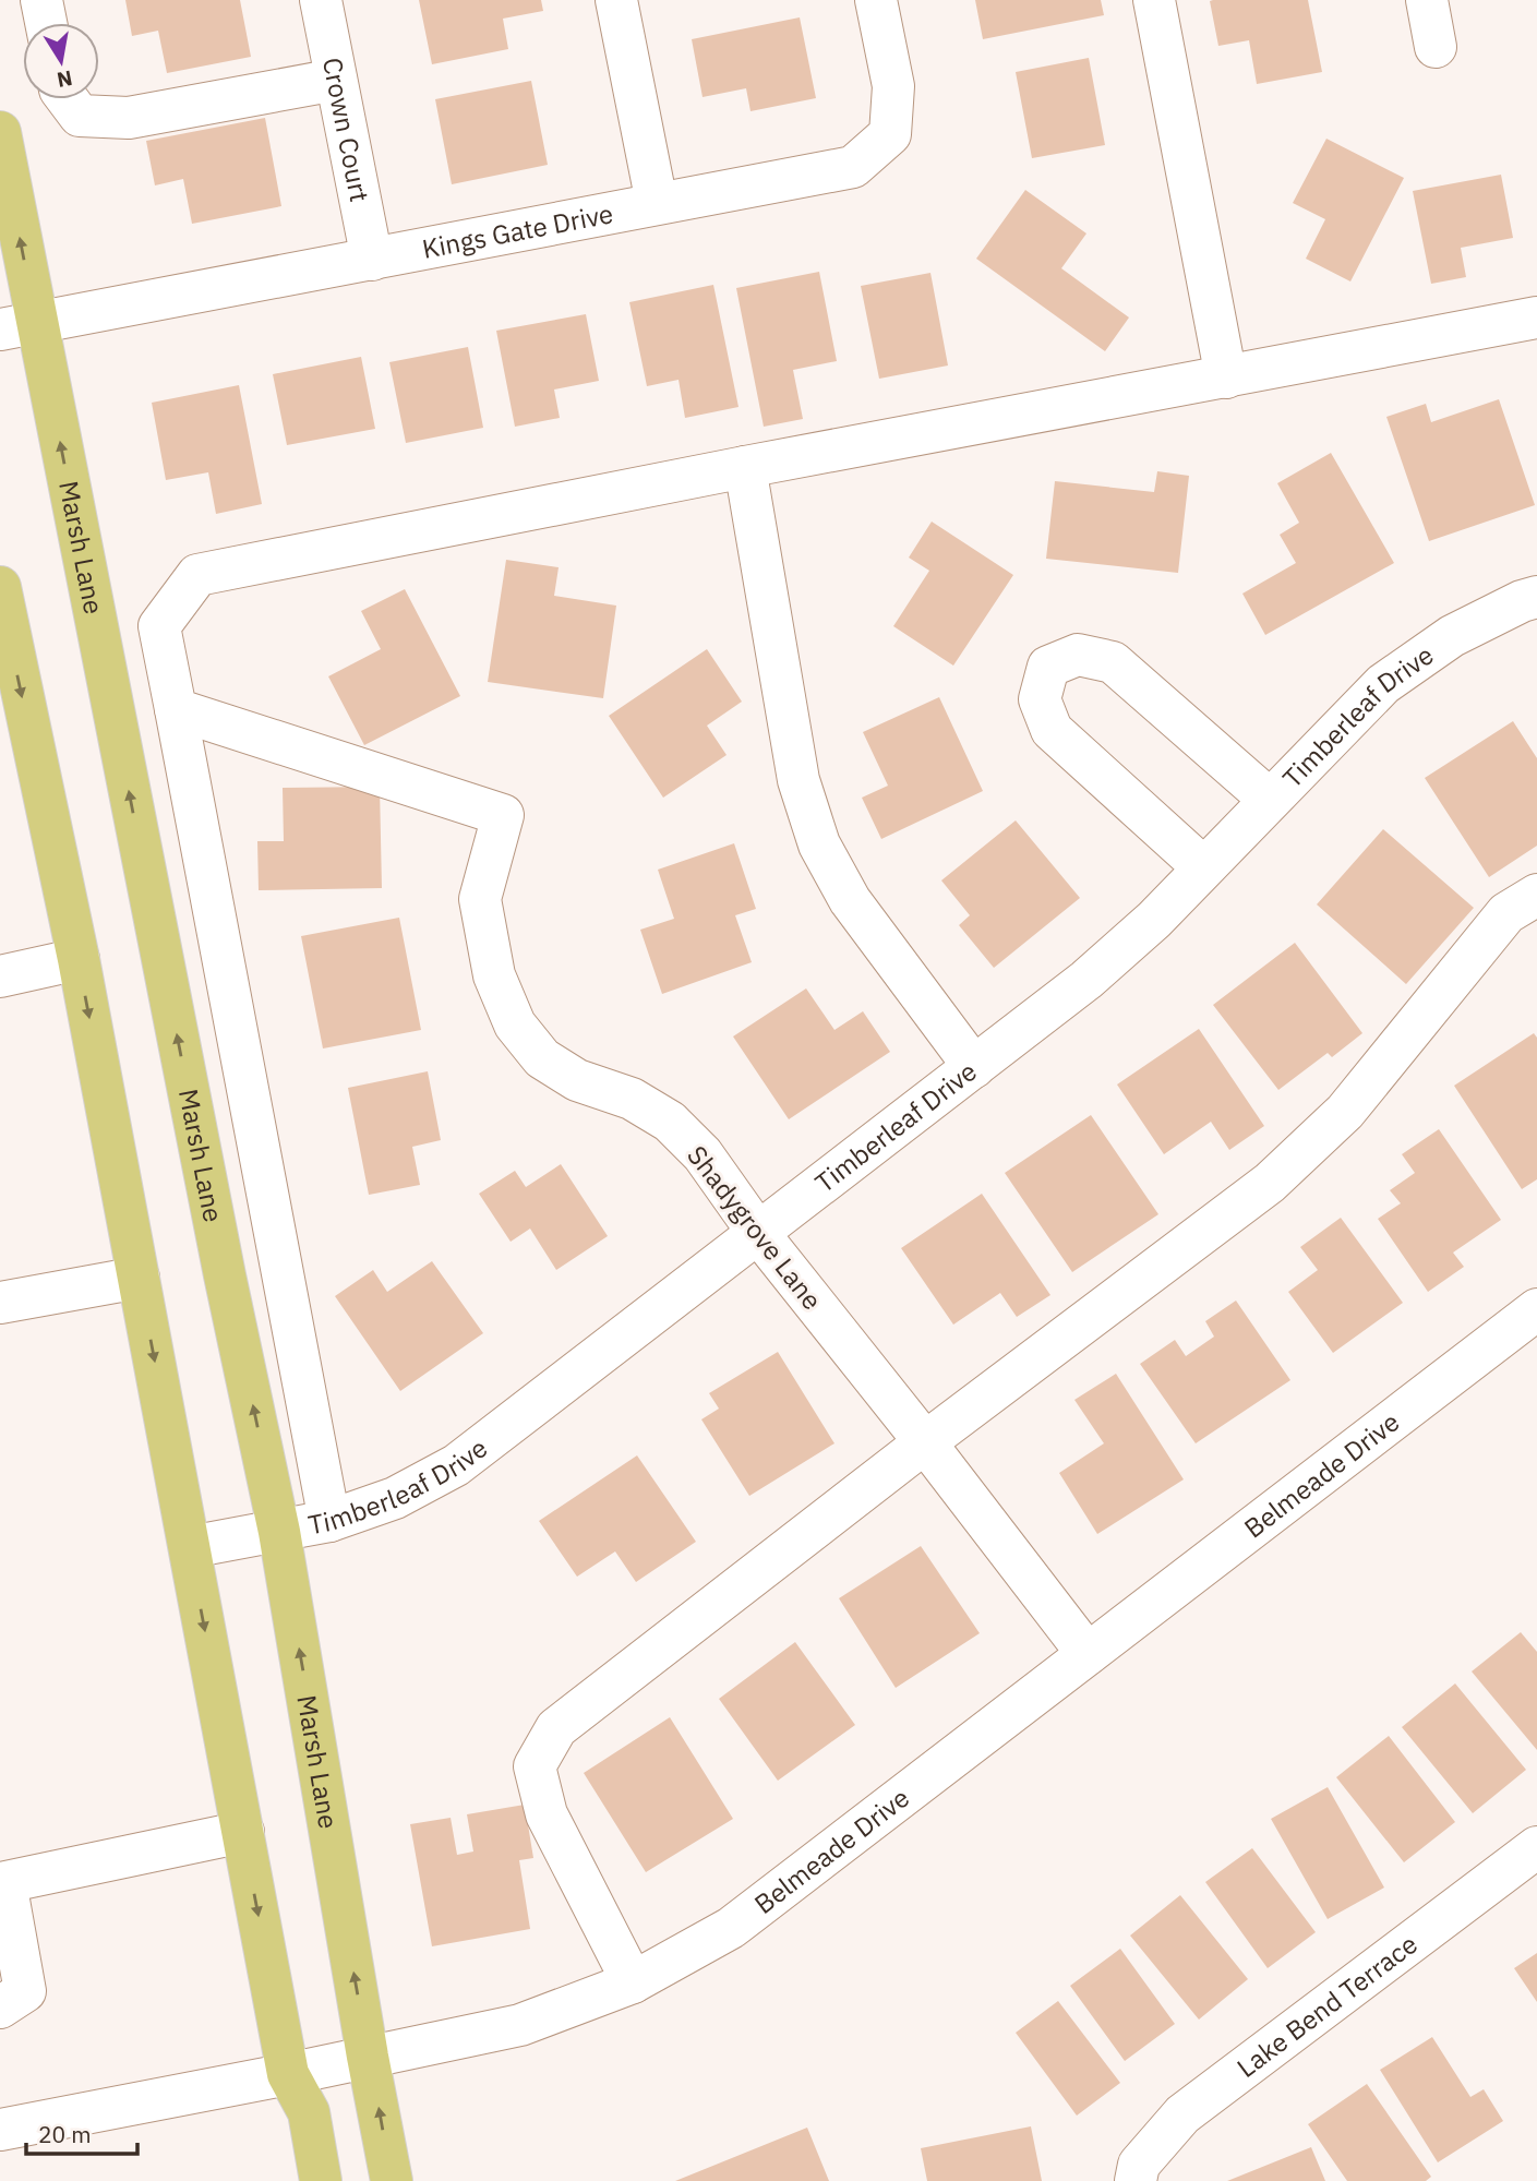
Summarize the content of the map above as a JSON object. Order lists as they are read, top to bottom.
{
  "streets": {
    "main road": ["Marsh Lane"],
    "street": [
      "Crown Court",
      "Kings Gate Drive",
      "Timberleaf Drive",
      "Shadygrove Lane",
      "Belmeade Drive",
      "Lake Bend Terrace"
    ]
  },
  "crossings": [
    ["Crown Court", "Kings Gate Drive"],
    ["Kings Gate Drive", "Marsh Lane"],
    ["Marsh Lane", "Timberleaf Drive"],
    ["Marsh Lane", "Belmeade Drive"],
    ["Timberleaf Drive", "Shadygrove Lane"],
    ["Shadygrove Lane", "Belmeade Drive"]
  ],
  "scale_bar": "20 m",
  "north": "bottom"
}
